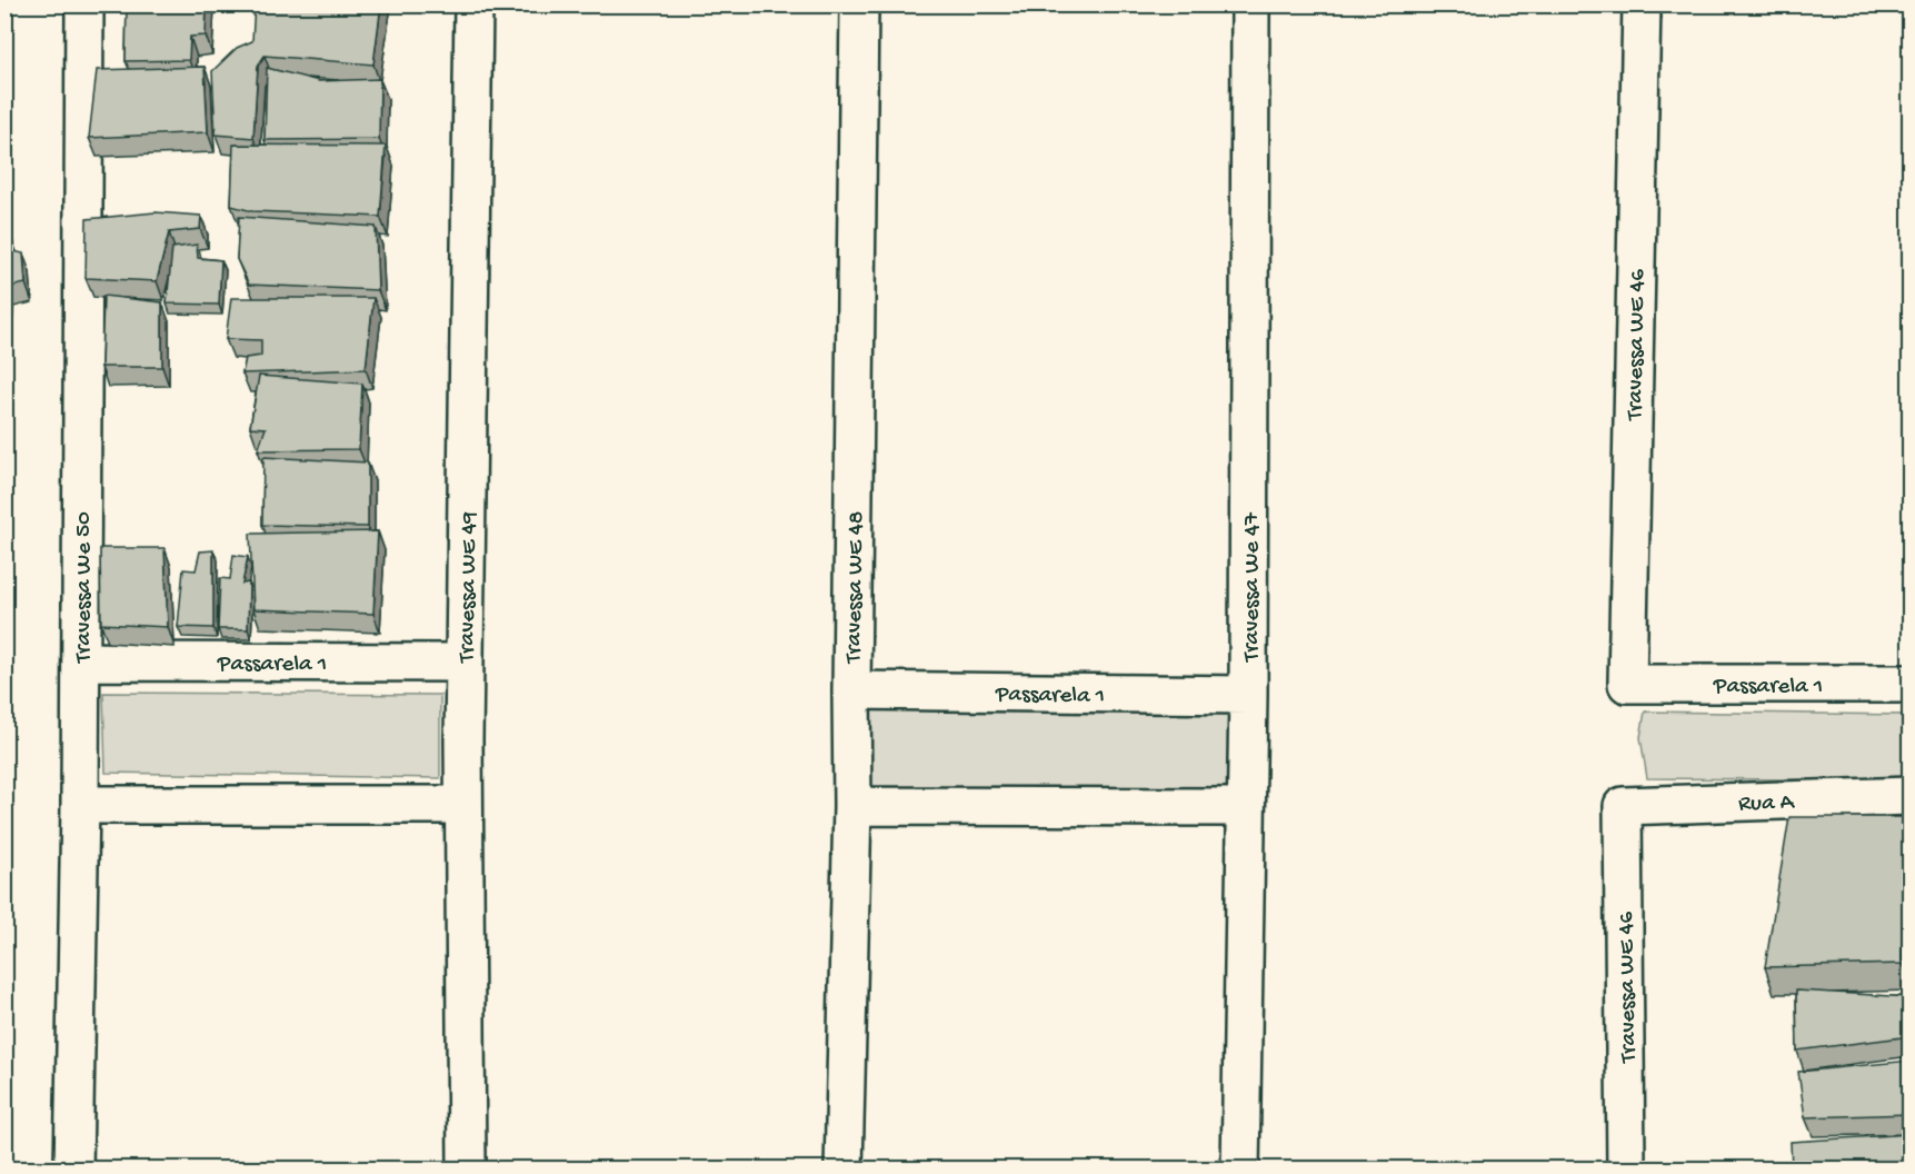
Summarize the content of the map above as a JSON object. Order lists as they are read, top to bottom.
{
  "streets": {
    "street": [
      "Travessa WE 46",
      "Travessa We 50",
      "Travessa WE 49",
      "Travessa WE 48",
      "Travessa We 47",
      "Passarela 1",
      "Rua A"
    ]
  },
  "crossings": [
    ["Travessa WE 46", "Passarela 1"],
    ["Travessa WE 46", "Rua A"],
    ["Travessa We 50", "Passarela 1"],
    ["Travessa WE 49", "Passarela 1"],
    ["Travessa WE 48", "Passarela 1"],
    ["Travessa We 47", "Passarela 1"]
  ]
}
